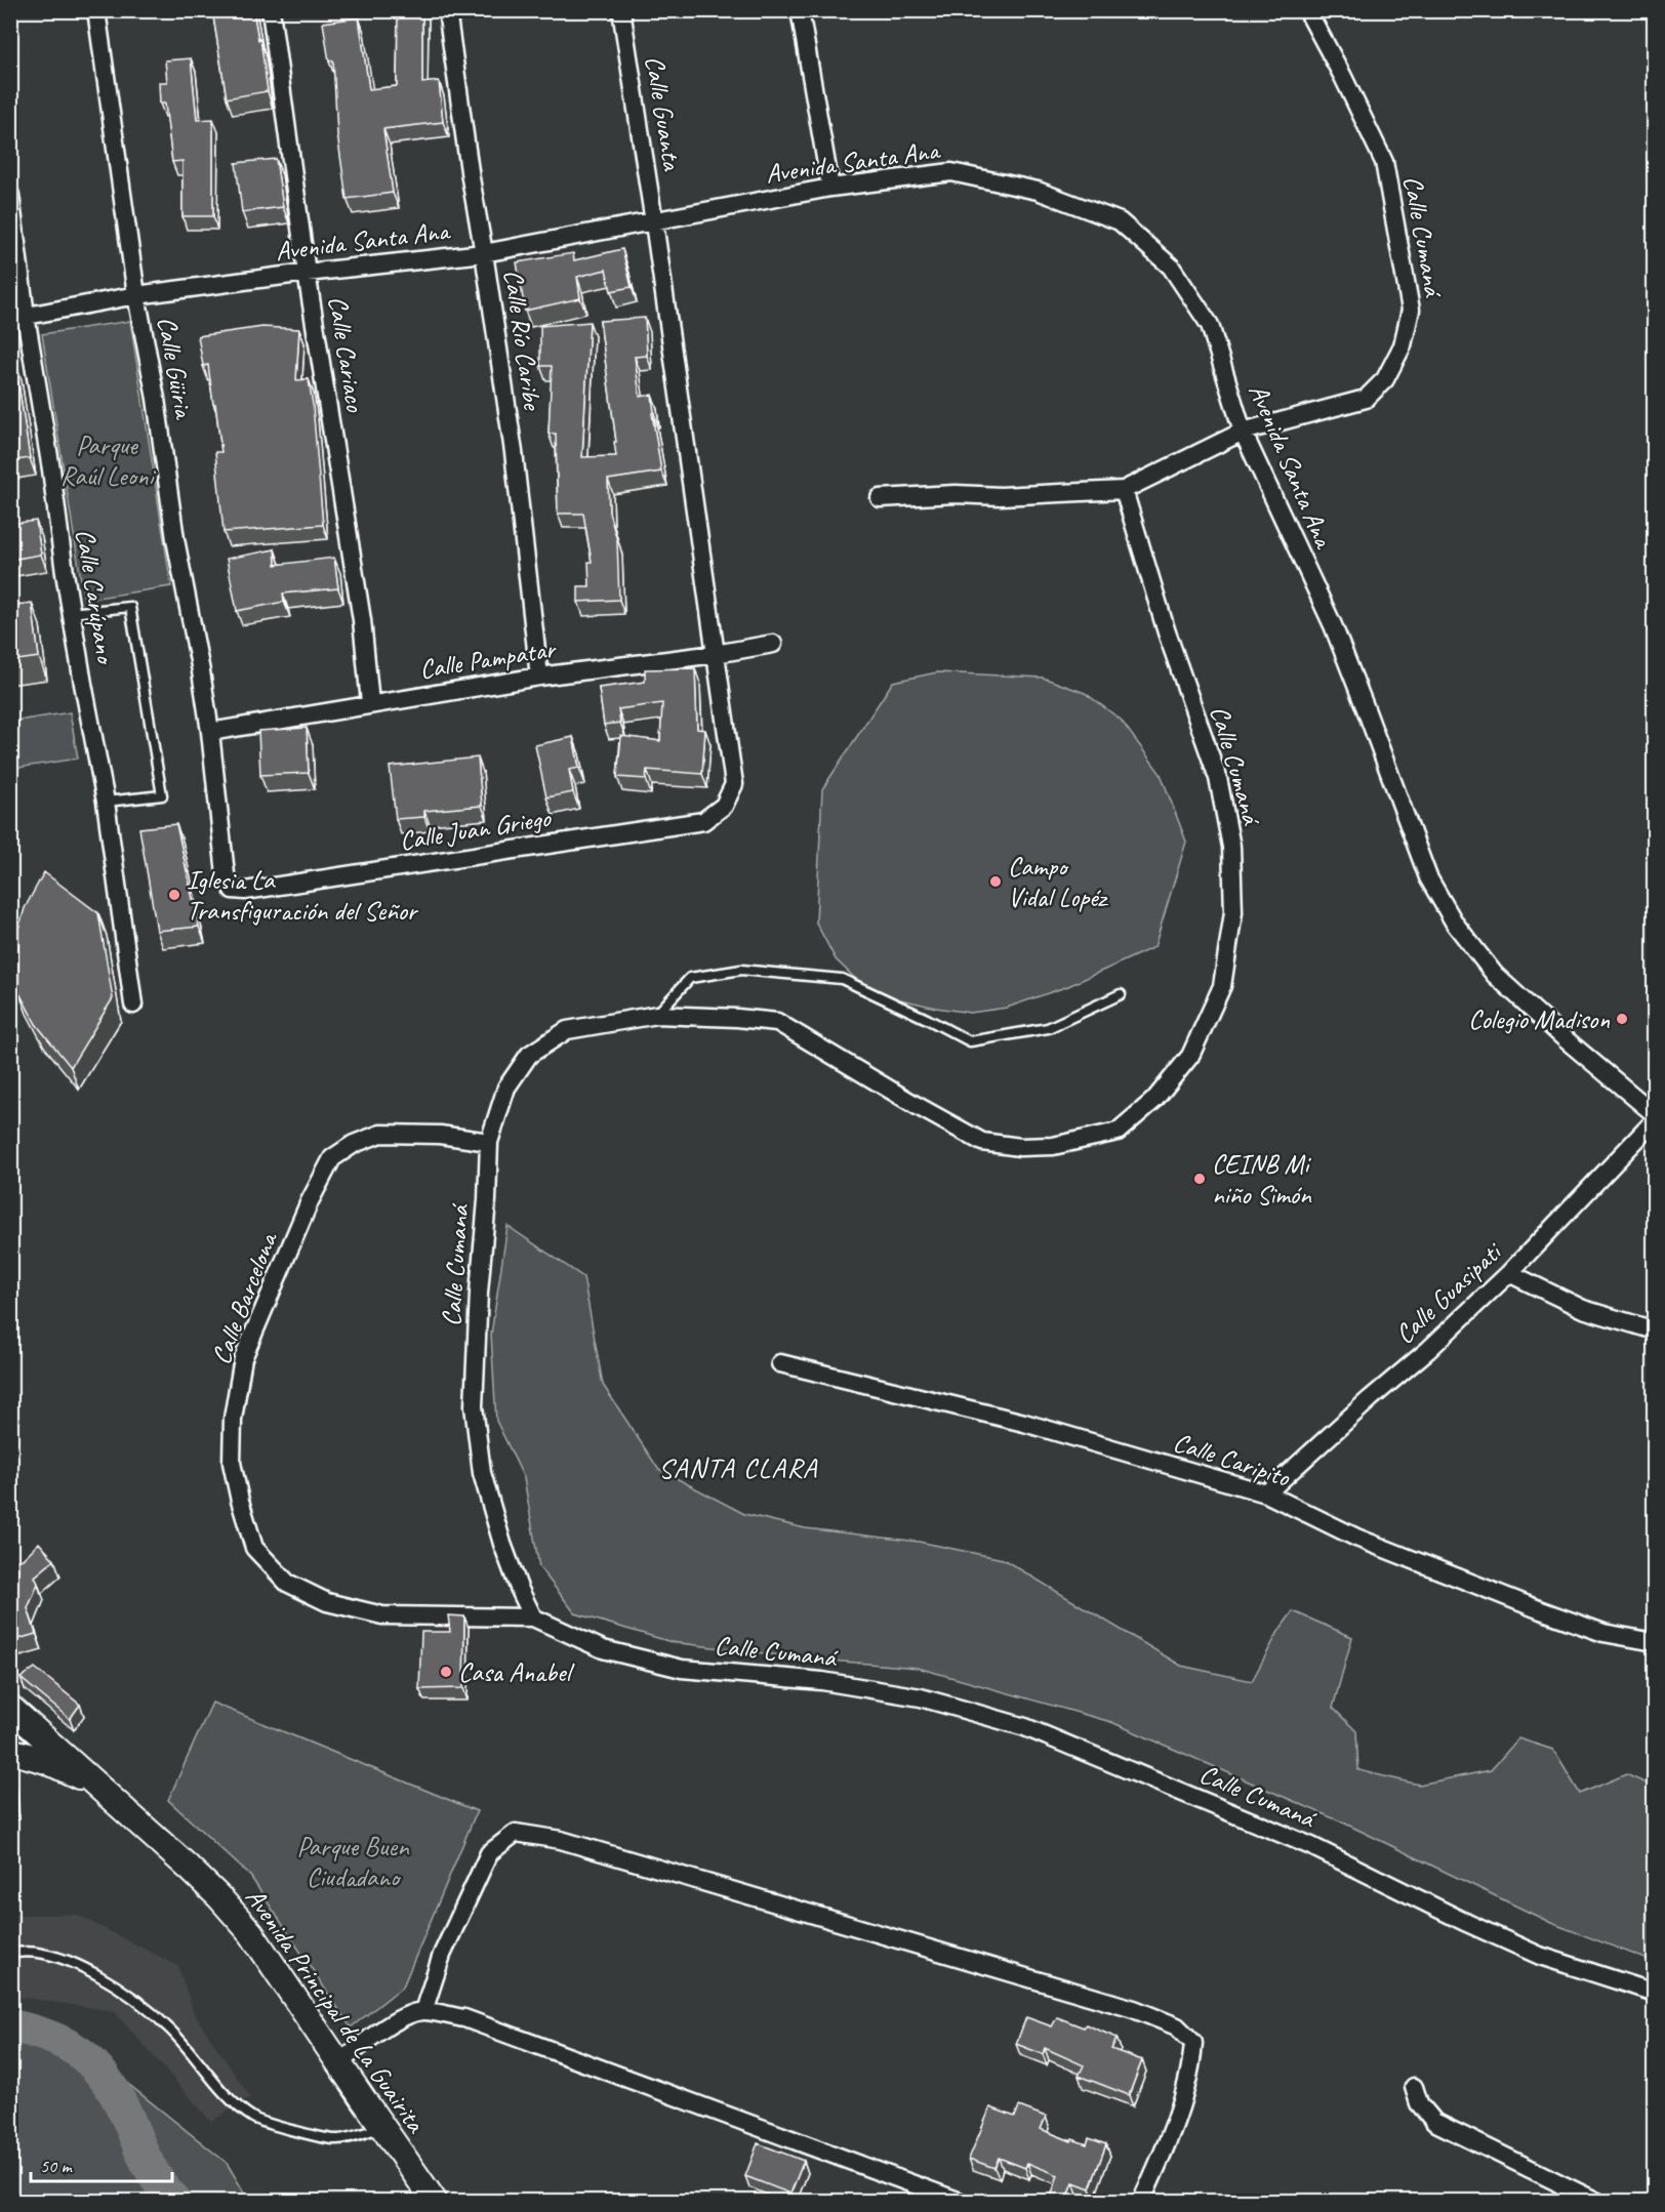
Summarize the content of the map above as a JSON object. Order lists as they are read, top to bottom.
{
  "streets": {
    "street": [
      "Calle Guanta",
      "Avenida Santa Ana",
      "Calle Cumaná",
      "Calle Río Caribe",
      "Calle Cariaco",
      "Calle Güiria",
      "Calle Carúpano",
      "Calle Pampatar",
      "Calle Juan Griego",
      "Calle Guasipati",
      "Calle Barcelona",
      "Calle Caripito",
      "Avenida Principal de La Guairita"
    ]
  },
  "crossings": [
    ["Calle Guanta", "Avenida Santa Ana"],
    ["Calle Guanta", "Calle Pampatar"],
    ["Calle Guanta", "Calle Juan Griego"],
    ["Avenida Santa Ana", "Calle Cumaná"],
    ["Avenida Santa Ana", "Calle Río Caribe"],
    ["Avenida Santa Ana", "Calle Cariaco"],
    ["Avenida Santa Ana", "Calle Güiria"],
    ["Avenida Santa Ana", "Calle Carúpano"],
    ["Calle Cumaná", "Calle Barcelona"],
    ["Calle Río Caribe", "Calle Pampatar"],
    ["Calle Cariaco", "Calle Pampatar"],
    ["Calle Güiria", "Calle Pampatar"],
    ["Calle Güiria", "Calle Juan Griego"],
    ["Calle Pampatar", "Calle Juan Griego"],
    ["Calle Guasipati", "Calle Caripito"]
  ],
  "districts": ["SANTA CLARA"],
  "parks": ["Parque Raúl Leoni", "Parque Buen Ciudadano"],
  "places": [
    "Campo Vidal Lopéz",
    "Iglesia La Transfiguración del Señor",
    "Colegio Madison",
    "CEINB Mi niño Simón",
    "Casa Anabel"
  ],
  "scale_bar": "50 m"
}
